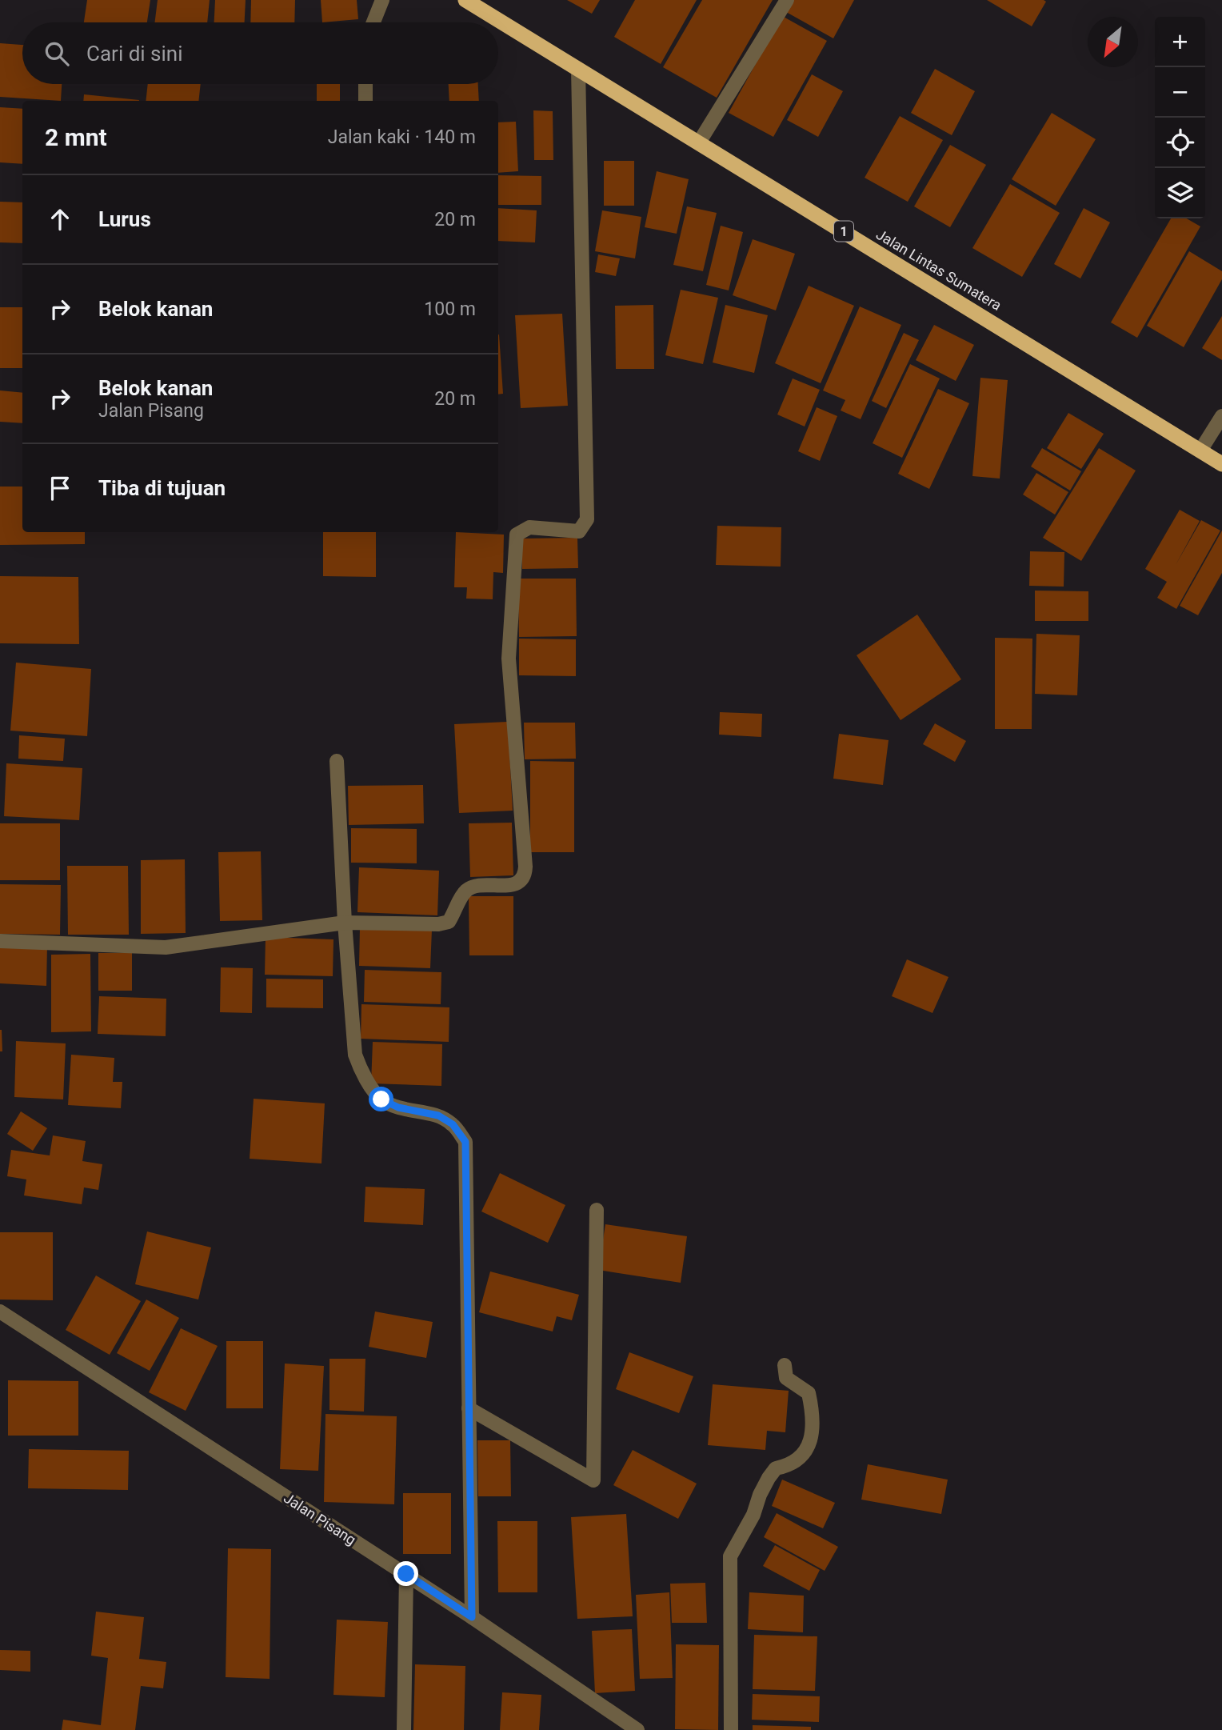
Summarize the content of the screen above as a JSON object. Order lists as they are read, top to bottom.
{
  "streets": {
    "highway": ["1", "Jalan Lintas Sumatera"],
    "street": ["Jalan Pisang"]
  },
  "north": "bottom left",
  "page": {
    "map_buttons": ["+", "−"],
    "search": "Cari di sini",
    "heading": ["2 mnt", "Jalan kaki · 140 m"],
    "list": [
      ["Lurus", "20 m"],
      ["Belok kanan", "100 m"],
      ["Belok kanan", "Jalan Pisang", "20 m"],
      "Tiba di tujuan"
    ]
  }
}
